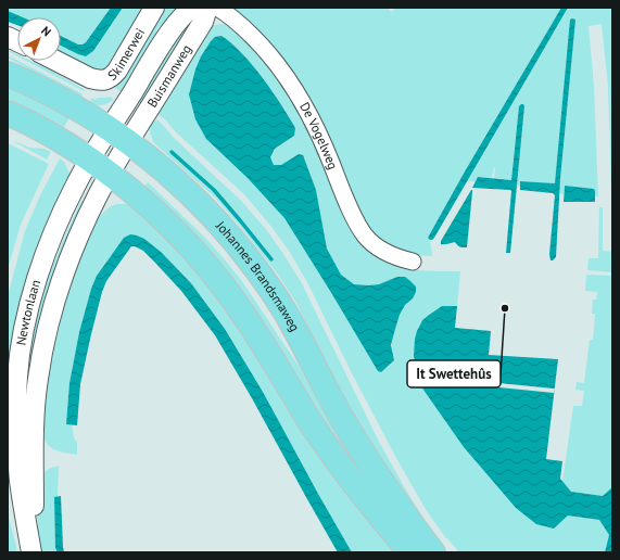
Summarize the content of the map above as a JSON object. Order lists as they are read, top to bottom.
{
  "streets": {
    "main road": ["Johannes Brandsmaweg"],
    "street": [
      "Skimerwei",
      "Buismanweg",
      "De Vogelweg",
      "Newtonlaan"
    ]
  },
  "crossings": [
    ["Buismanweg", "Johannes Brandsmaweg"],
    ["Buismanweg", "Newtonlaan"],
    ["Johannes Brandsmaweg", "Newtonlaan"]
  ],
  "places": ["It Swettehûs"],
  "north": "top right"
}
